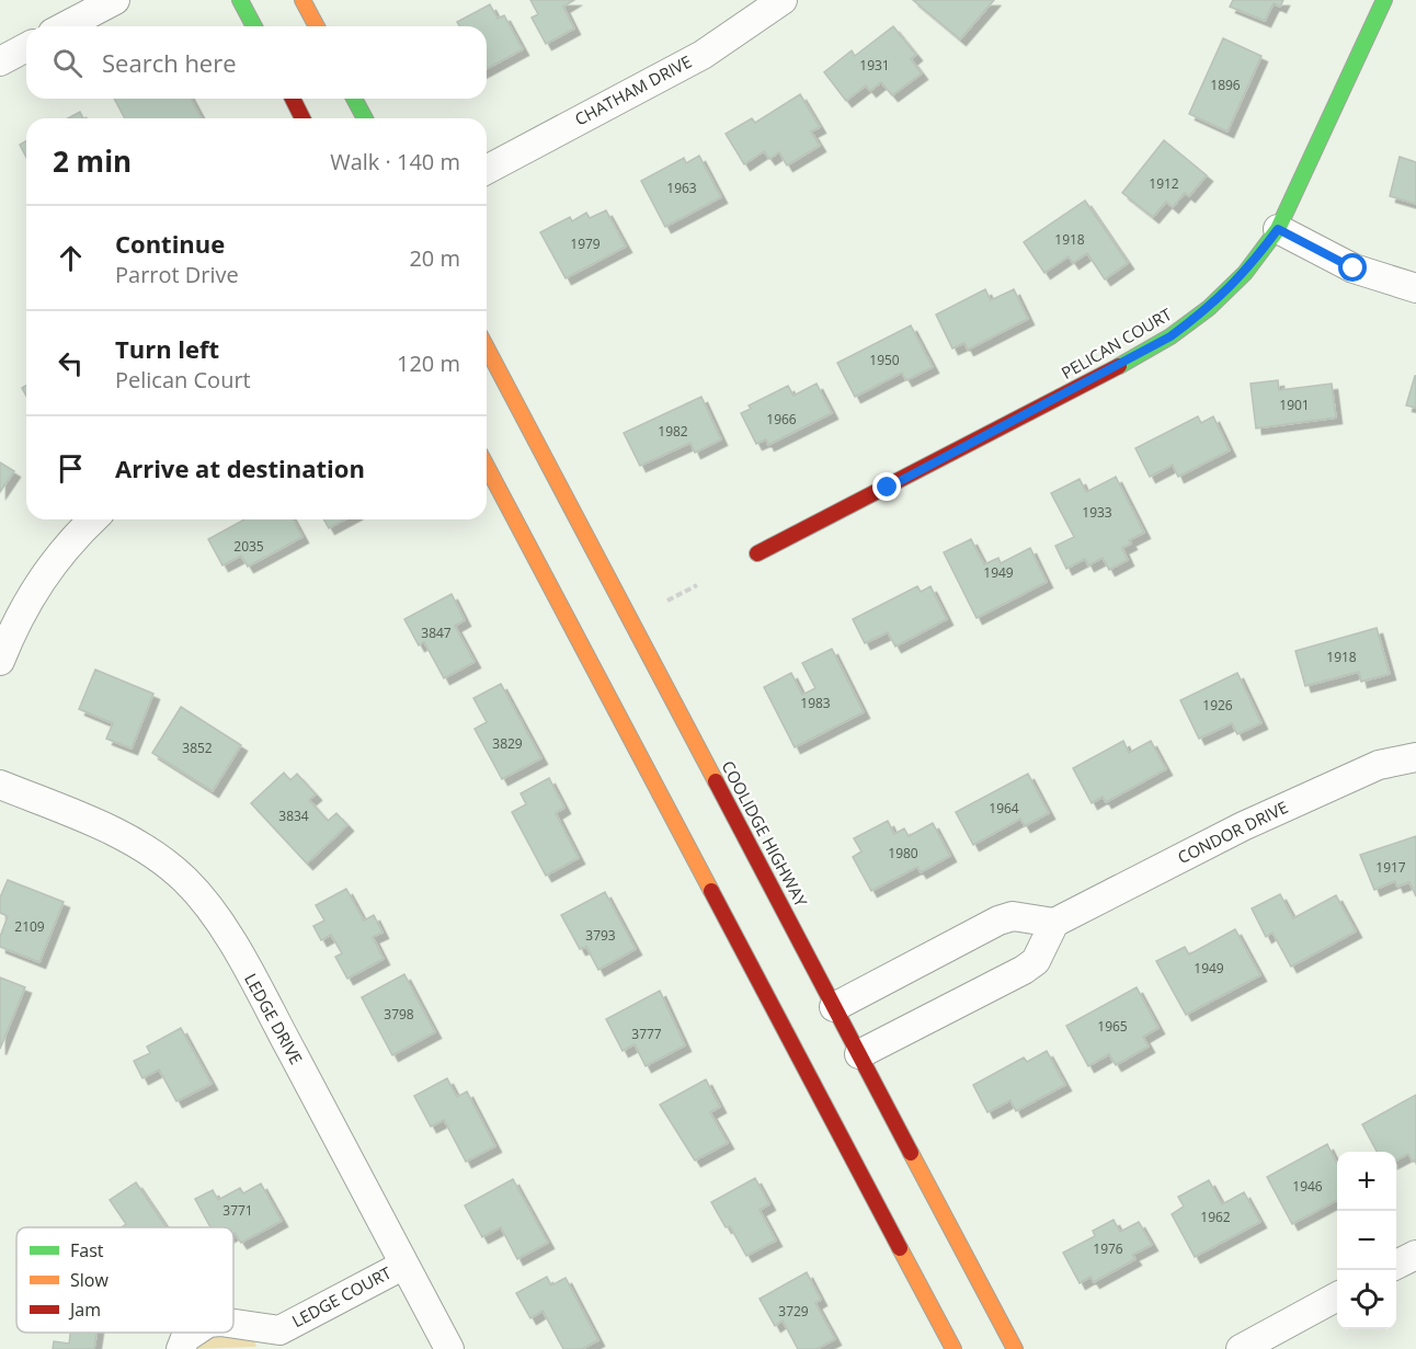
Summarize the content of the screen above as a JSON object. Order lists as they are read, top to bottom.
{
  "streets": {
    "main road": ["PELICAN COURT", "COOLIDGE HIGHWAY"],
    "street": [
      "CHATHAM DRIVE",
      "CONDOR DRIVE",
      "LEDGE DRIVE",
      "LEDGE COURT"
    ]
  },
  "crossings": [
    ["LEDGE DRIVE", "LEDGE COURT"]
  ],
  "house_numbers": [
    "1931",
    "1896",
    "1912",
    "1963",
    "1918",
    "1979",
    "1950",
    "1901",
    "1966",
    "1982",
    "1933",
    "2035",
    "1949",
    "3847",
    "1918",
    "1983",
    "1926",
    "3829",
    "3852",
    "1964",
    "3834",
    "1980",
    "1917",
    "2109",
    "3793",
    "1949",
    "3798",
    "1965",
    "3777",
    "1946",
    "3771",
    "1962",
    "1976",
    "3729"
  ],
  "legend": ["Fast", "Slow", "Jam"],
  "page": {
    "search": "Search here",
    "heading": ["2 min", "Walk · 140 m"],
    "list": [
      ["Continue", "Parrot Drive", "20 m"],
      ["Turn left", "Pelican Court", "120 m"],
      "Arrive at destination"
    ],
    "map_buttons": ["+", "−"]
  }
}
